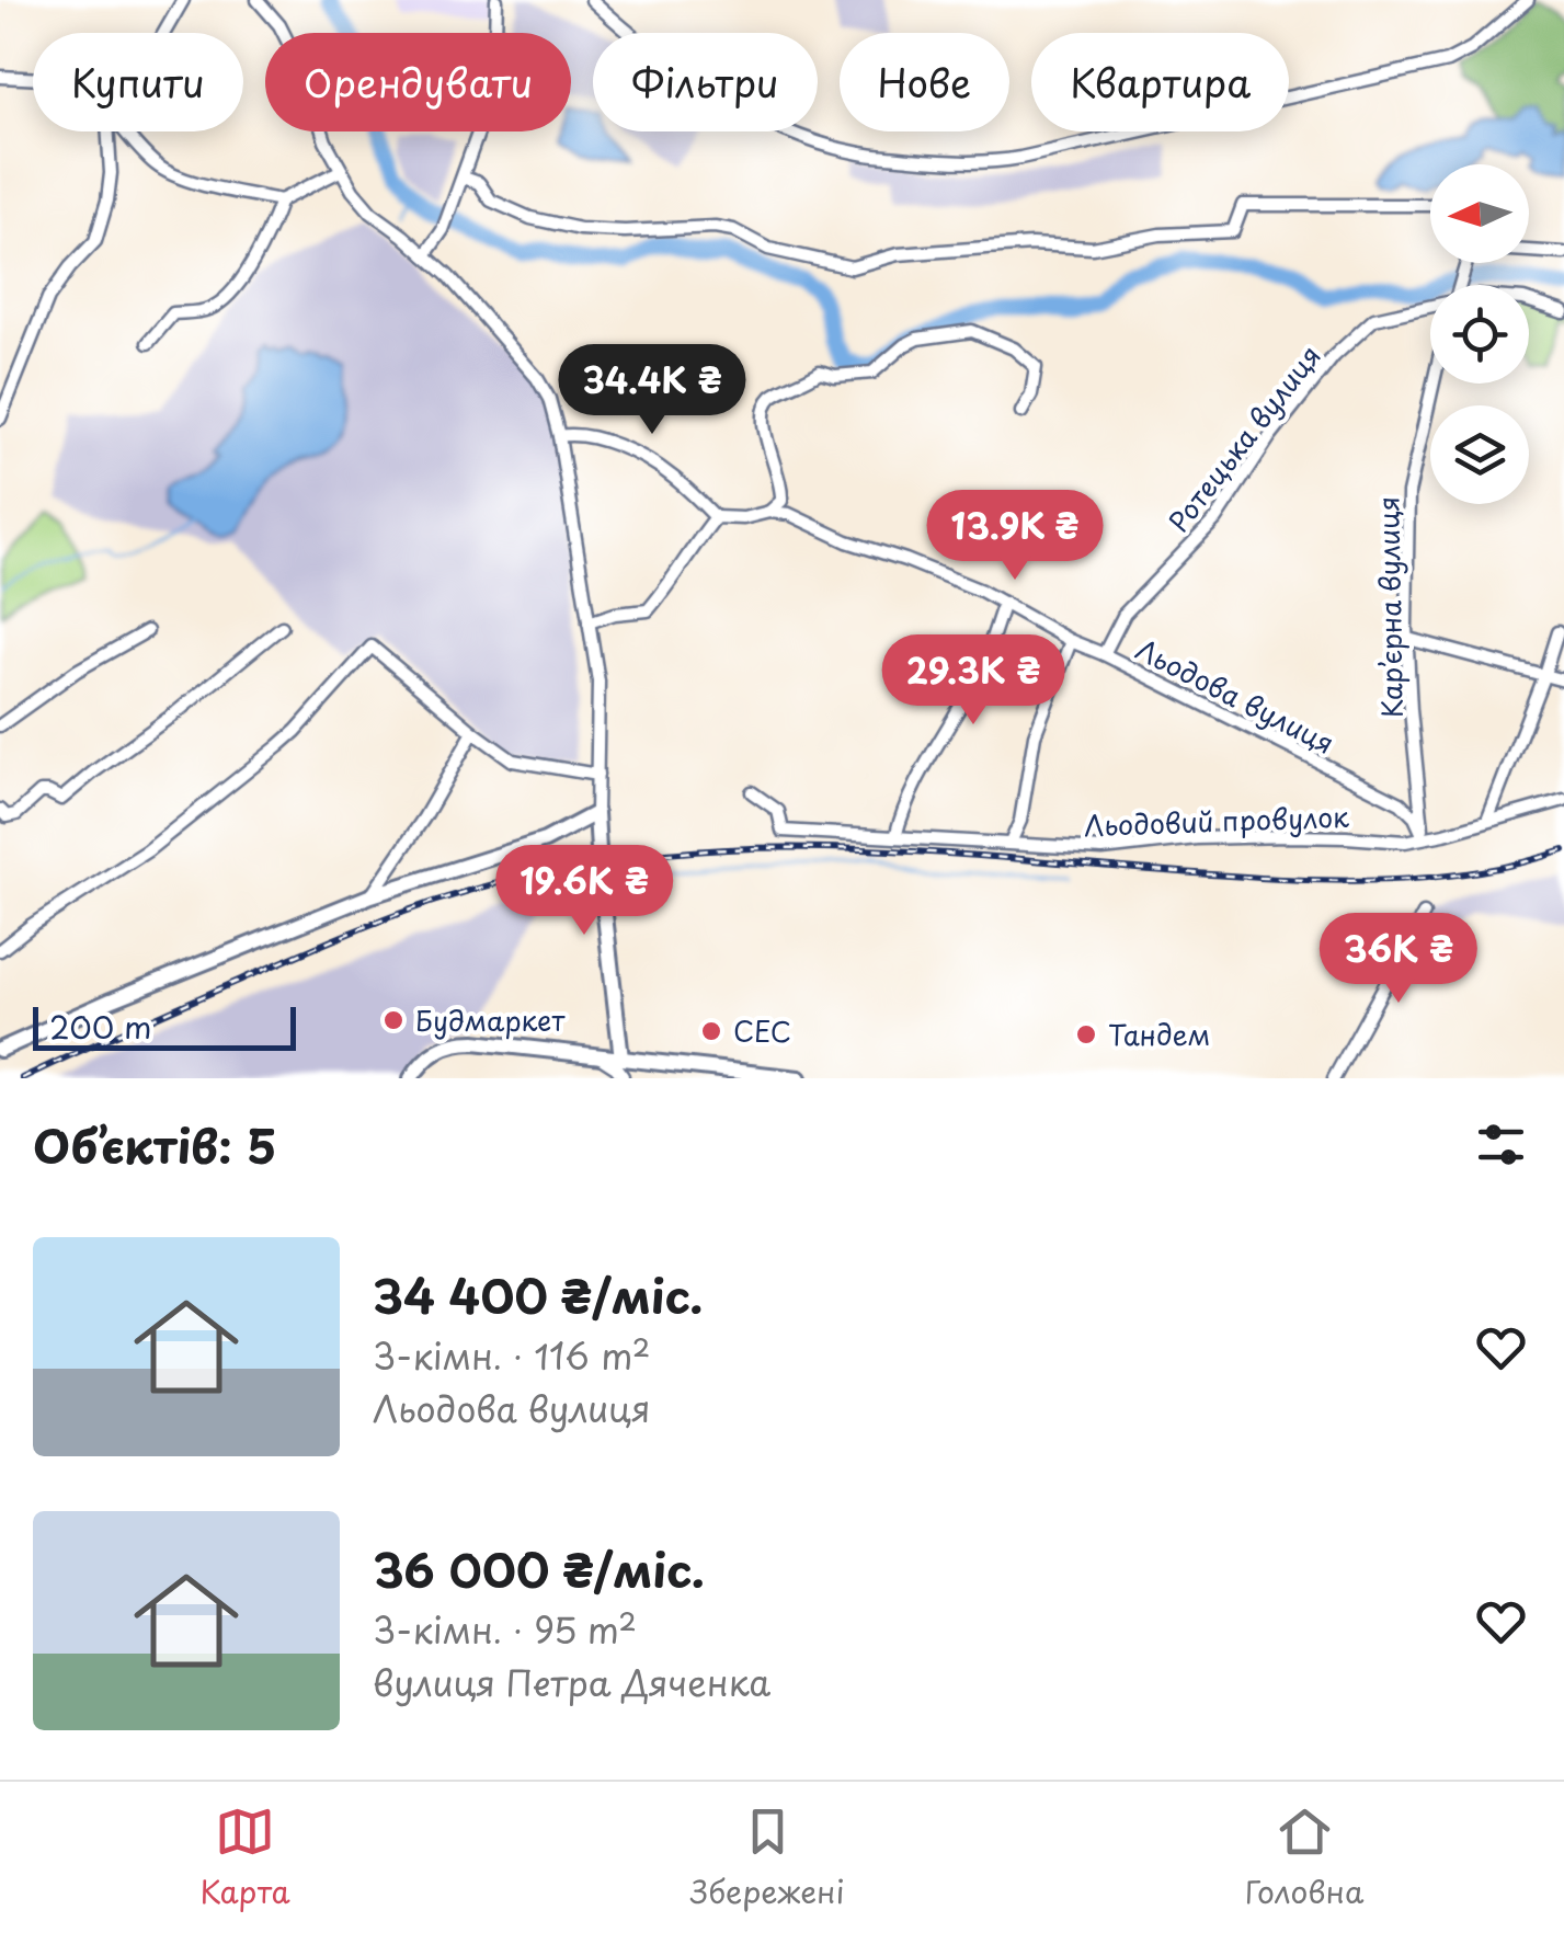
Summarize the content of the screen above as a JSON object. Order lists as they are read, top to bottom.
{
  "streets": {
    "street": [
      "Ротецька вулиця",
      "Карʼєрна вулиця",
      "Льодова вулиця",
      "Льодовий провулок"
    ]
  },
  "crossings": [
    ["Ротецька вулиця", "Льодова вулиця"],
    ["Карʼєрна вулиця", "Льодова вулиця"],
    ["Карʼєрна вулиця", "Льодовий провулок"],
    ["Льодова вулиця", "Льодовий провулок"]
  ],
  "places": ["Будмаркет", "СЕС", "Тандем"],
  "scale_bar": "200 m",
  "north": "left",
  "page": {
    "chip": [
      "Купити",
      "Орендувати",
      "Фільтри",
      "Нове",
      "Квартира"
    ],
    "price": [
      "34.4K ₴",
      "13.9K ₴",
      "29.3K ₴",
      "19.6K ₴",
      "36K ₴"
    ],
    "scale": "200 m",
    "heading": "Об’єктів: 5",
    "list": [
      {
        "name": "34 400 ₴/міс.",
        "note": "3-кімн. · 116 m² · Льодова вулиця"
      },
      {
        "name": "36 000 ₴/міс.",
        "note": "3-кімн. · 95 m² · вулиця Петра Дяченка"
      }
    ],
    "tabs": ["Карта", "Збережені", "Головна"]
  }
}
